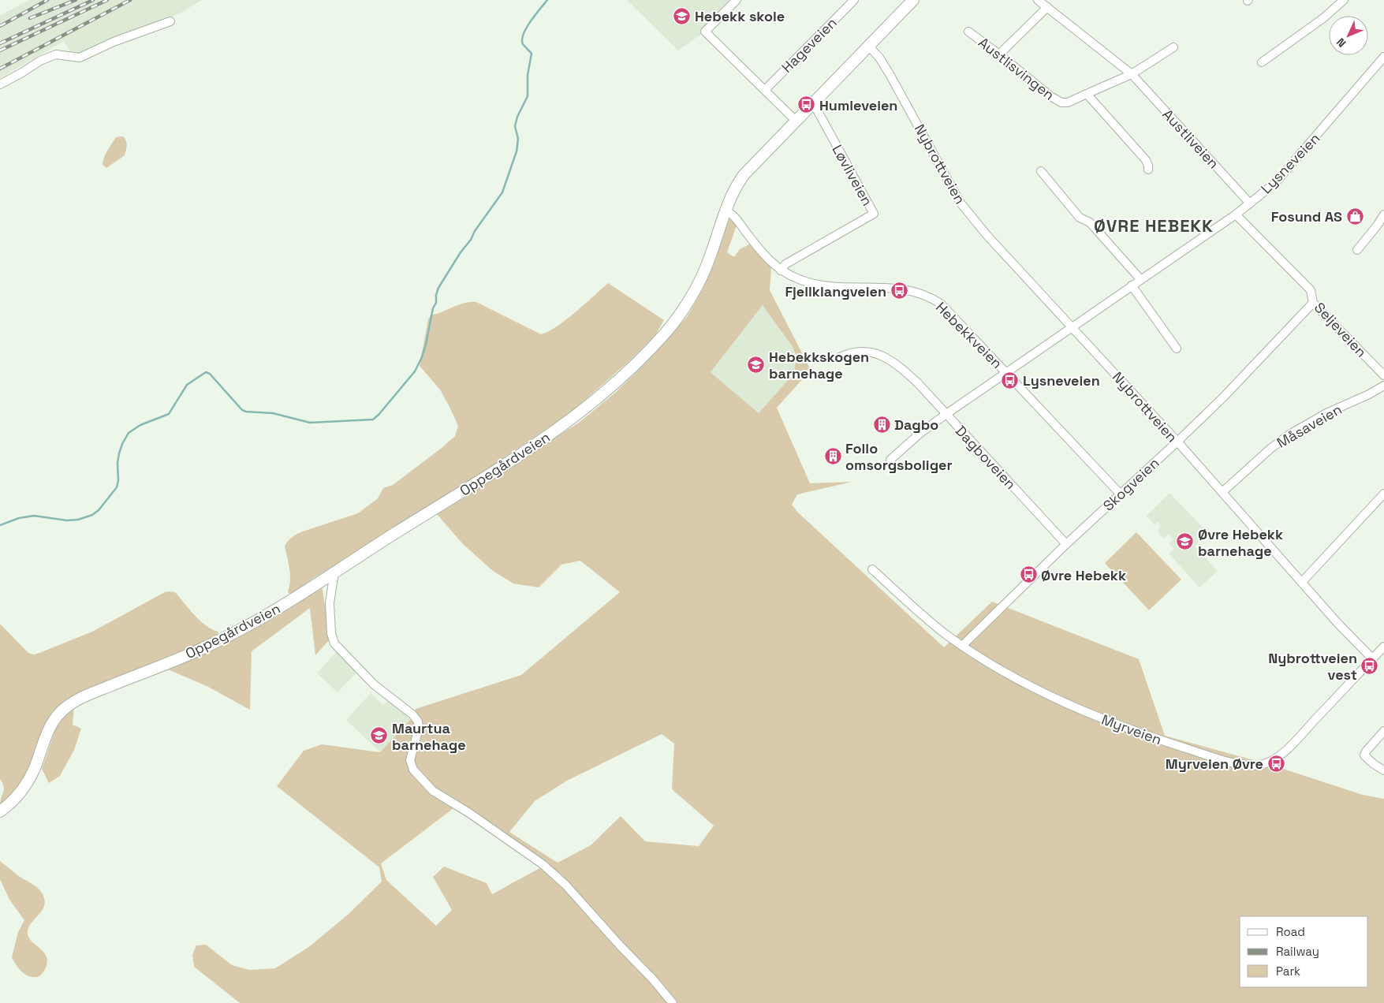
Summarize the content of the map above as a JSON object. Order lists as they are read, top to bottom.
{
  "streets": {
    "main road": ["Oppegårdveien"],
    "street": [
      "Hageveien",
      "Austlisvingen",
      "Austliveien",
      "Lysneveien",
      "Nybrottveien",
      "Løvliveien",
      "Seljeveien",
      "Hebekkveien",
      "Måsaveien",
      "Dagboveien",
      "Skogveien",
      "Myrveien"
    ]
  },
  "crossings": [
    ["Austlisvingen", "Austliveien"],
    ["Austliveien", "Lysneveien"],
    ["Lysneveien", "Nybrottveien"],
    ["Lysneveien", "Seljeveien"],
    ["Lysneveien", "Hebekkveien"],
    ["Lysneveien", "Dagboveien"],
    ["Nybrottveien", "Måsaveien"],
    ["Nybrottveien", "Oppegårdveien"],
    ["Nybrottveien", "Skogveien"],
    ["Nybrottveien", "Myrveien"],
    ["Løvliveien", "Hebekkveien"],
    ["Løvliveien", "Oppegårdveien"],
    ["Seljeveien", "Skogveien"],
    ["Hebekkveien", "Oppegårdveien"],
    ["Hebekkveien", "Skogveien"],
    ["Dagboveien", "Skogveien"],
    ["Skogveien", "Myrveien"]
  ],
  "districts": ["ØVRE HEBEKK"],
  "places": {
    "school or university": [
      "Hebekk skole",
      "Hebekkskogen barnehage",
      "Øvre Hebekk barnehage",
      "Maurtua barnehage"
    ],
    "bus stop": [
      "Humleveien",
      "Fjellklangveien",
      "Lysneveien",
      "Øvre Hebekk",
      "Nybrottveien vest",
      "Myrveien Øvre"
    ],
    "shop": ["Fosund AS"],
    "building": ["Dagbo", "Follo omsorgsboliger"]
  },
  "legend": ["Road", "Railway", "Park"],
  "north": "bottom left"
}
